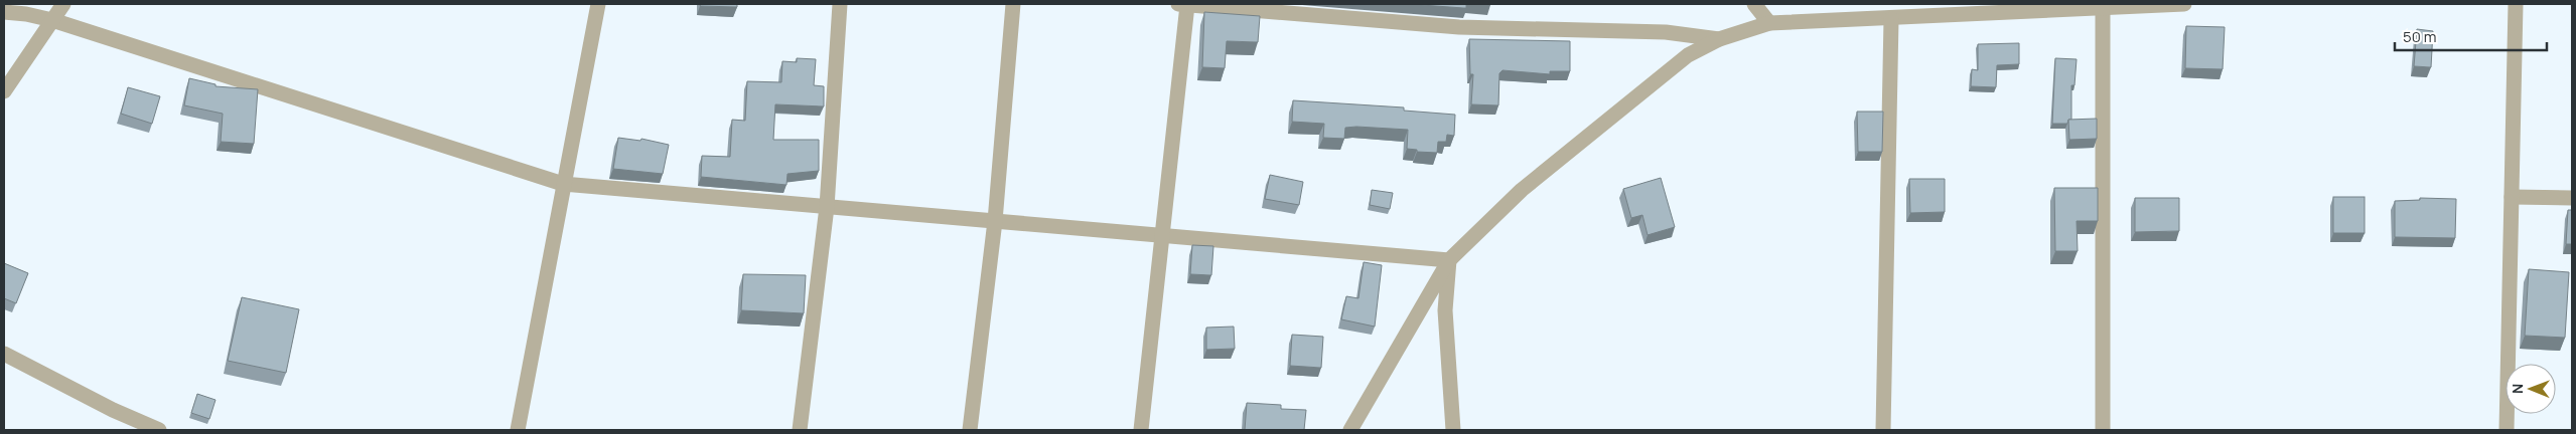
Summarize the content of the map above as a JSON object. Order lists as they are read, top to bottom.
{
  "scale_bar": "50 m",
  "north": "left"
}
